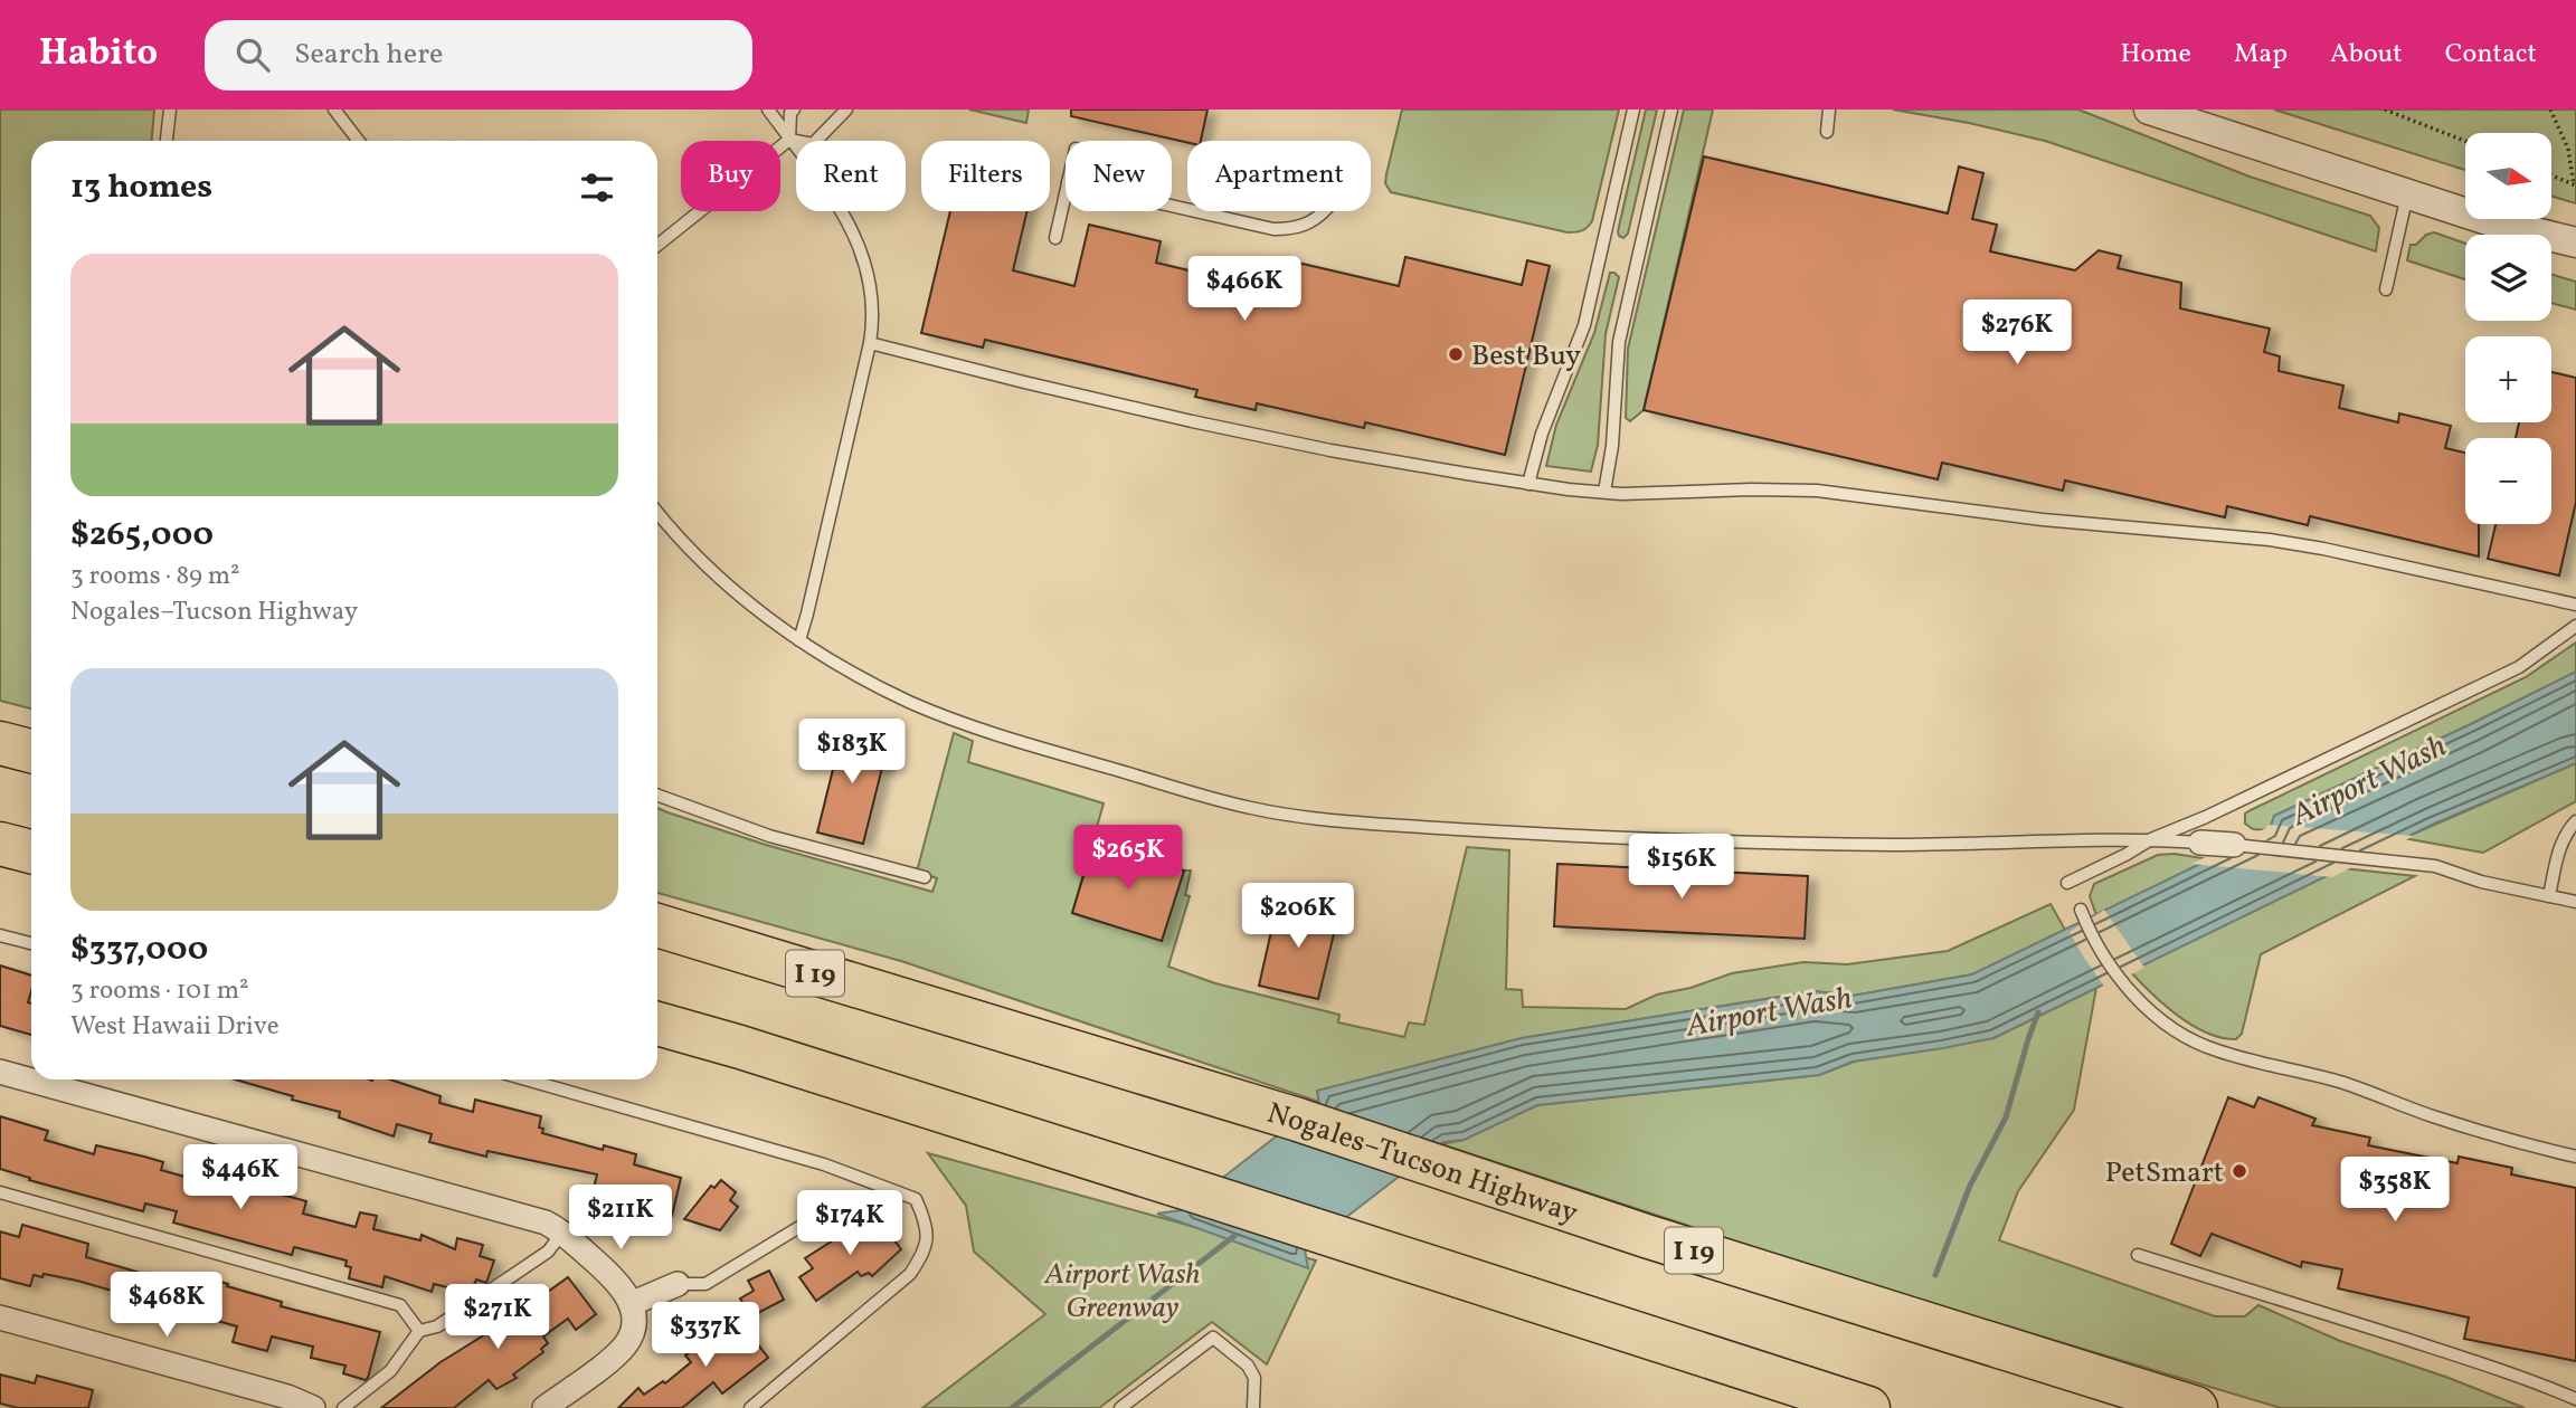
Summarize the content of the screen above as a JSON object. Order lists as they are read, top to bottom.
{
  "streets": {
    "highway": ["I 19", "Nogales–Tucson Highway"]
  },
  "water": ["Airport Wash"],
  "parks": ["Airport Wash Greenway"],
  "places": ["Best Buy", "PetSmart"],
  "north": "right",
  "page": {
    "header": "Habito",
    "search": "Search here",
    "nav": [
      "Home",
      "Map",
      "About",
      "Contact"
    ],
    "map_buttons": ["+", "−"],
    "chip": [
      "Buy",
      "Rent",
      "Filters",
      "New",
      "Apartment"
    ],
    "heading": "13 homes",
    "list": [
      {
        "name": "$265,000",
        "note": "3 rooms · 89 m² · Nogales–Tucson Highway"
      },
      {
        "name": "$337,000",
        "note": "3 rooms · 101 m² · West Hawaii Drive"
      }
    ],
    "price": [
      "$466K",
      "$276K",
      "$183K",
      "$265K",
      "$156K",
      "$206K",
      "$446K",
      "$358K",
      "$211K",
      "$174K",
      "$468K",
      "$271K",
      "$337K"
    ]
  }
}
